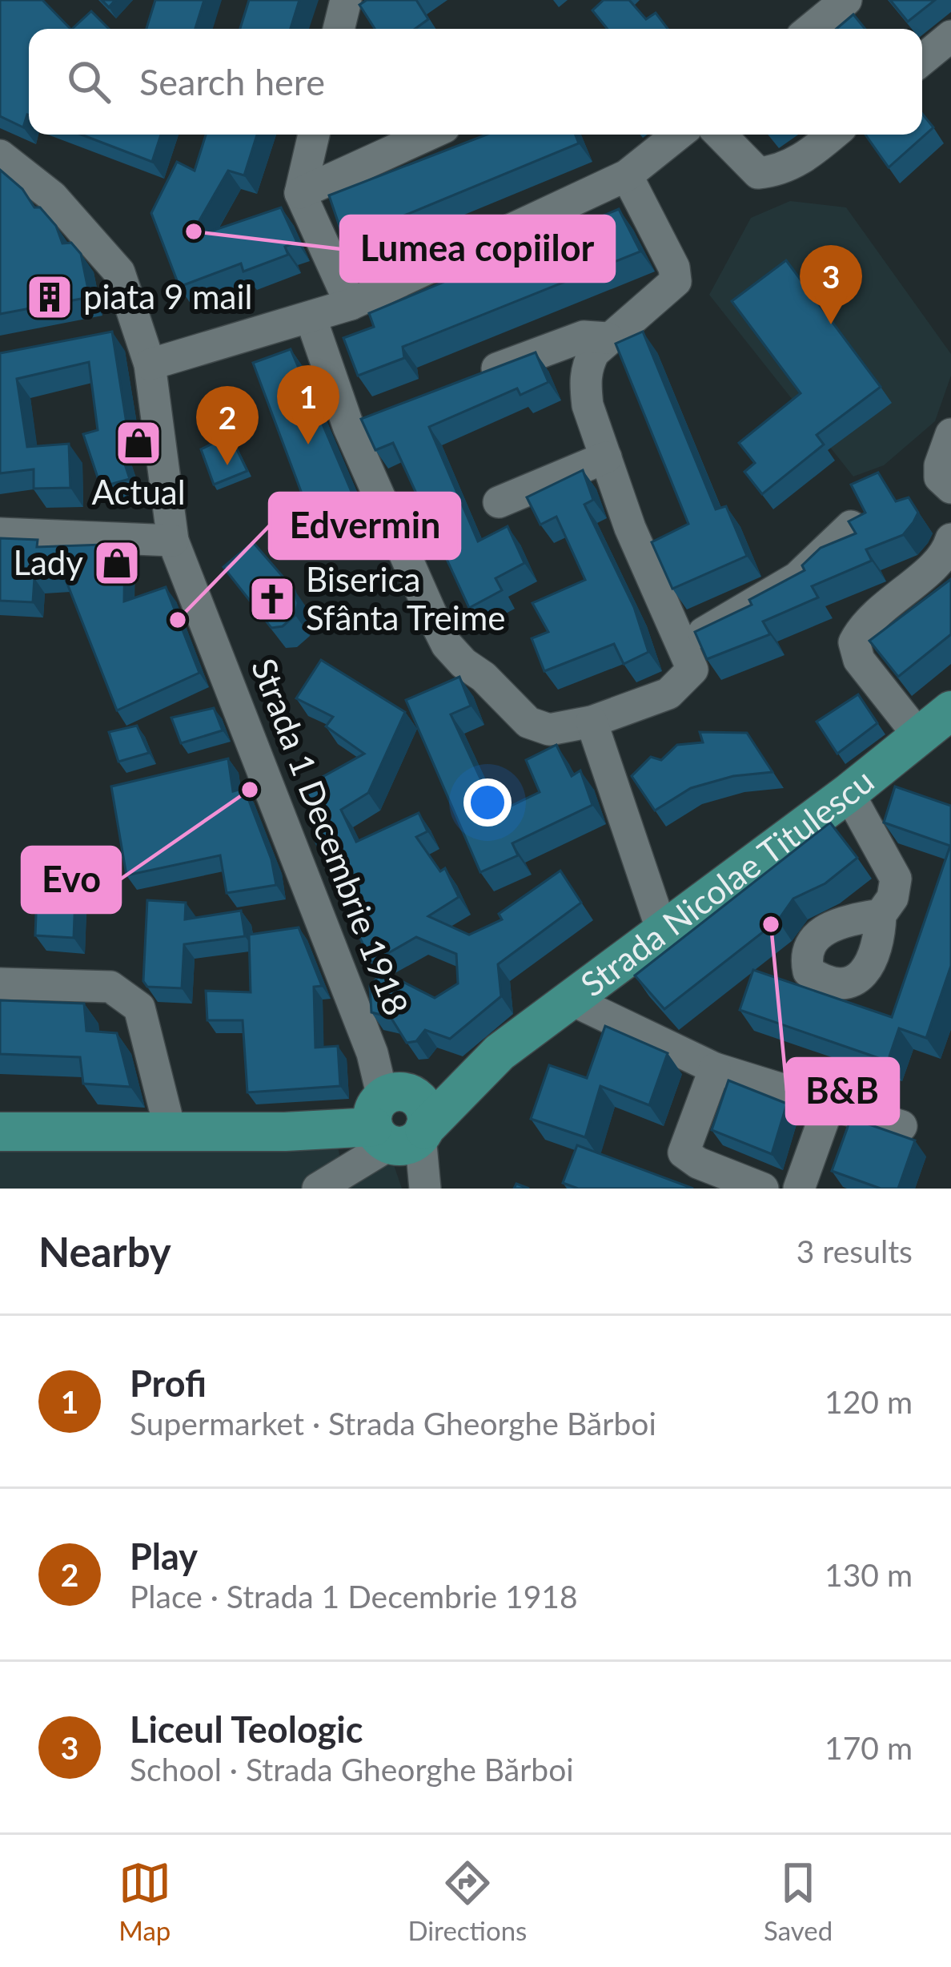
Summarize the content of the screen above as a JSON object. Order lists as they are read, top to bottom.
{
  "streets": {
    "main road": ["Strada Nicolae Titulescu"],
    "street": ["Strada 1 Decembrie 1918"]
  },
  "crossings": [
    ["Strada 1 Decembrie 1918", "Strada Nicolae Titulescu"]
  ],
  "places": {
    "other": [
      "Lumea copiilor",
      "Edvermin",
      "Evo",
      "B&B"
    ],
    "building": ["piata 9 mail"],
    "shop": ["Actual", "Lady"],
    "church": ["Biserica Sfânta Treime"]
  },
  "page": {
    "search": "Search here",
    "pins": ["3", "1", "2"],
    "heading": ["Nearby", "3 results"],
    "list": [
      {
        "mark": "1",
        "name": "Profi",
        "note": "Supermarket · Strada Gheorghe Bărboi",
        "value": "120 m"
      },
      {
        "mark": "2",
        "name": "Play",
        "note": "Place · Strada 1 Decembrie 1918",
        "value": "130 m"
      },
      {
        "mark": "3",
        "name": "Liceul Teologic",
        "note": "School · Strada Gheorghe Bărboi",
        "value": "170 m"
      }
    ],
    "nav": ["Map", "Directions", "Saved"]
  }
}
